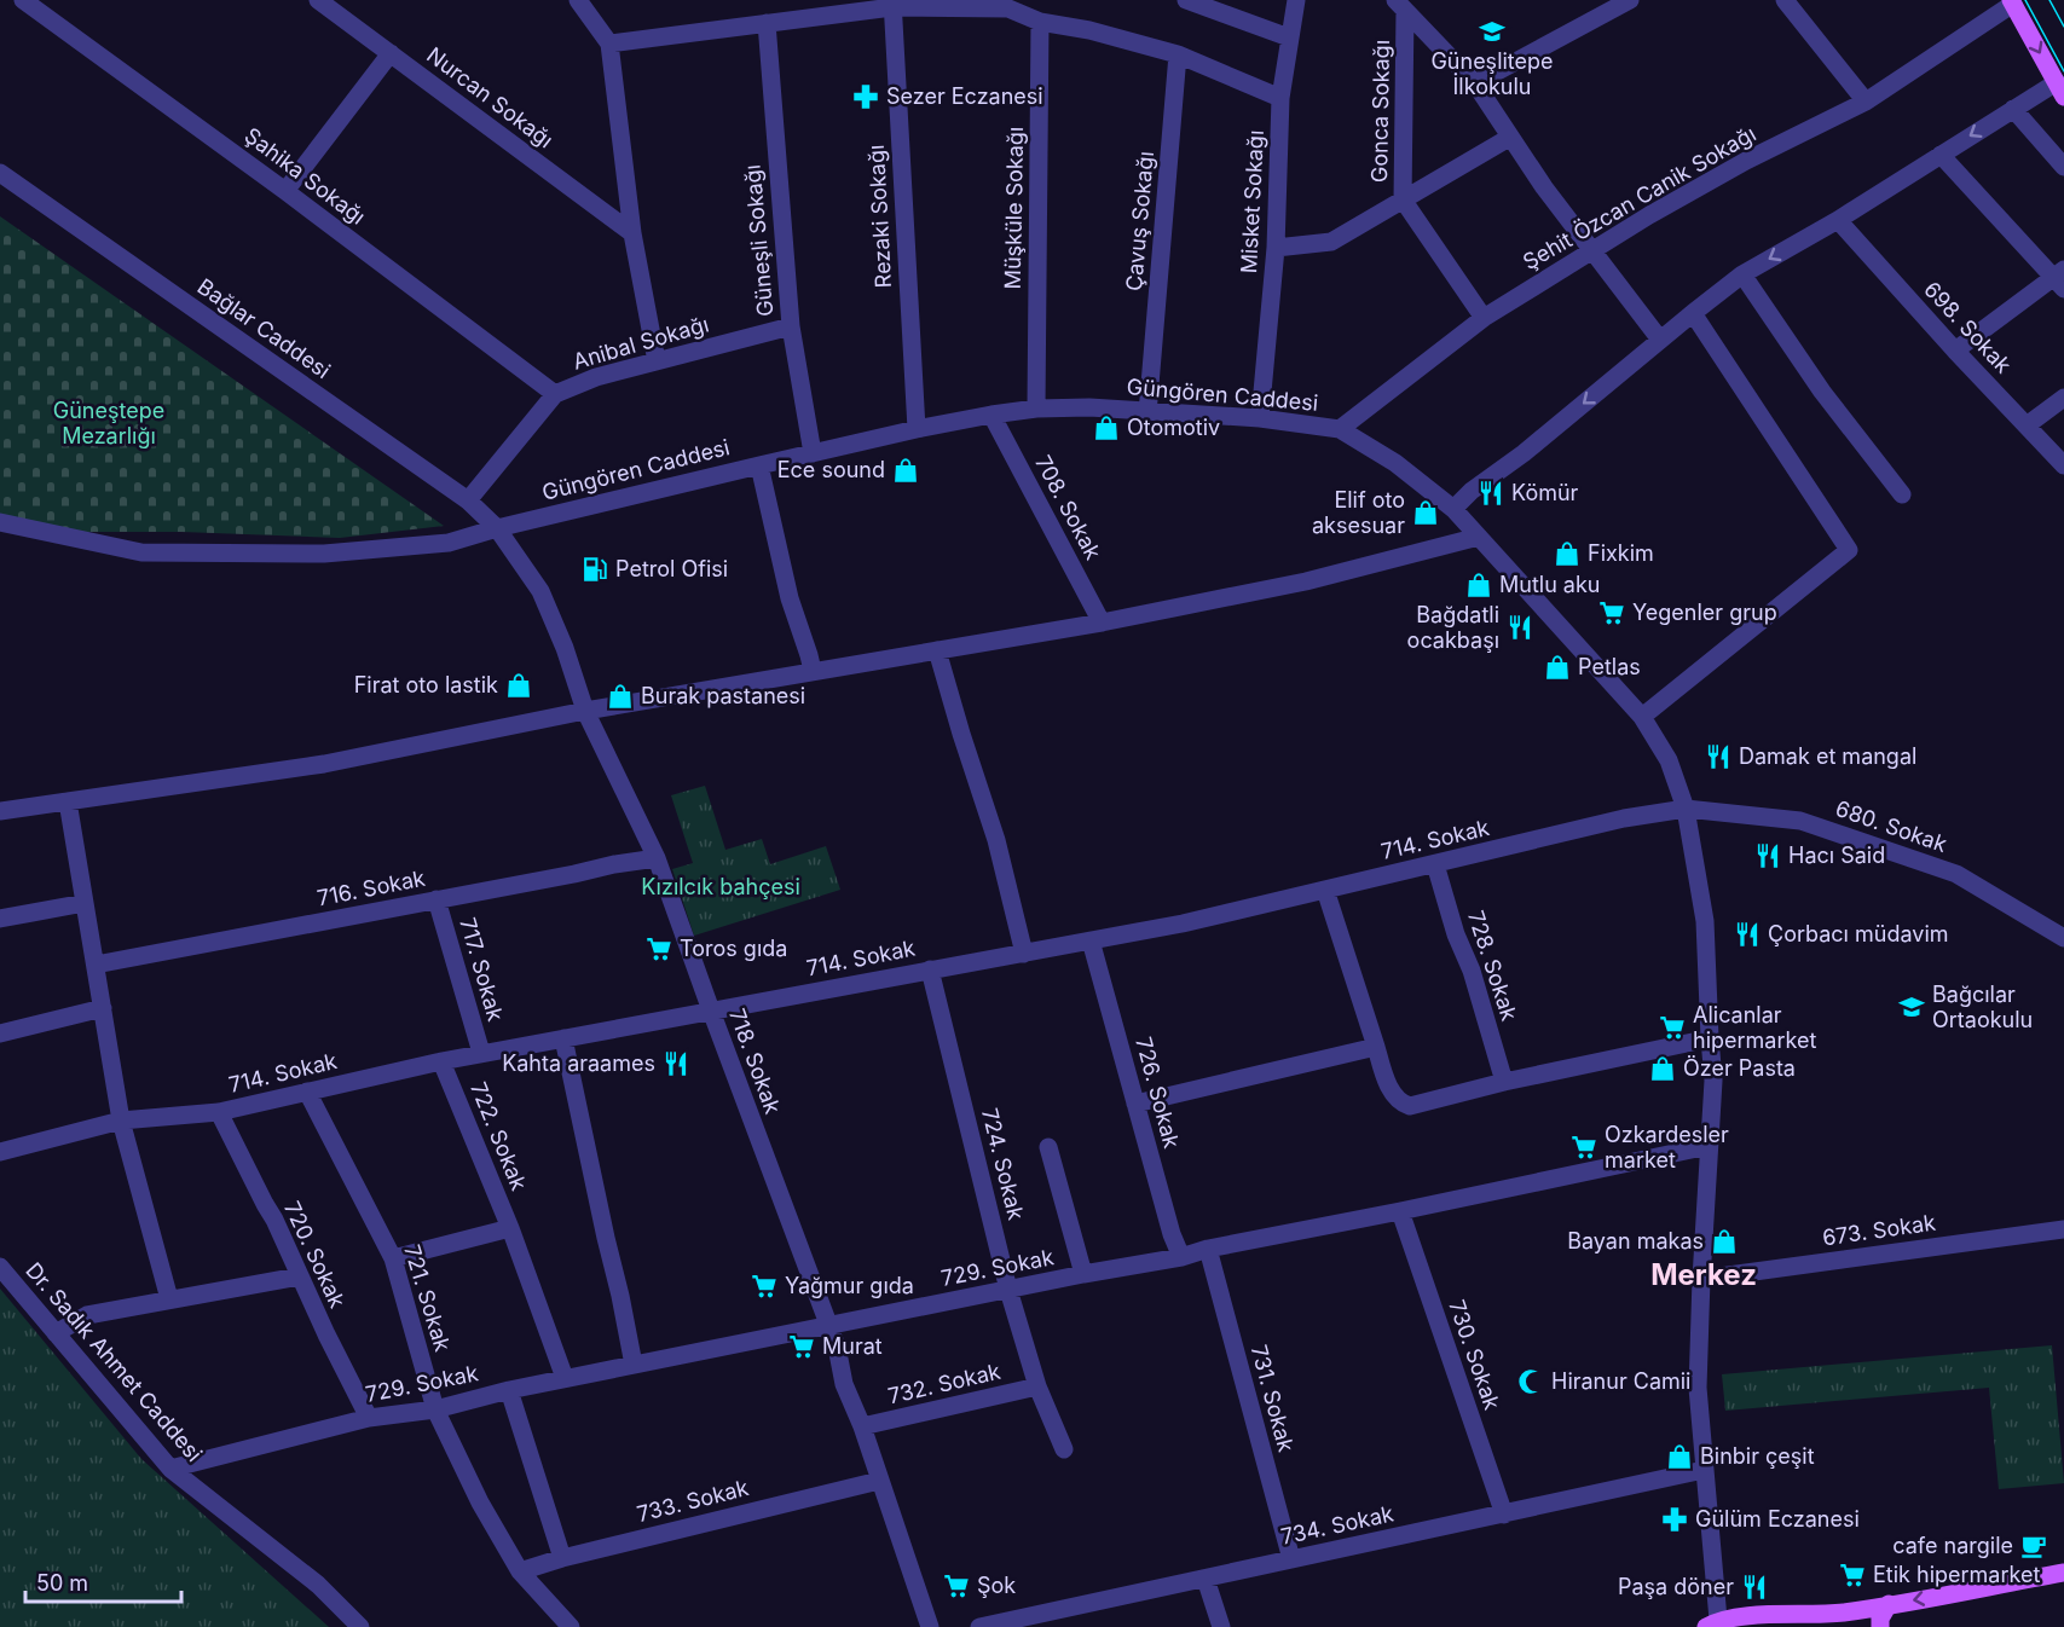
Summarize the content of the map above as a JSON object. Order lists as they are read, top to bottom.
{
  "streets": {
    "street": [
      "Nurcan Sokağı",
      "Gonca Sokağı",
      "Şahika Sokağı",
      "Şehit Özcan Canik Sokağı",
      "Misket Sokağı",
      "Müşküle Sokağı",
      "Rezaki Sokağı",
      "Çavuş Sokağı",
      "Güneşli Sokağı",
      "698. Sokak",
      "Bağlar Caddesi",
      "Anibal Sokağı",
      "Güngören Caddesi",
      "708. Sokak",
      "680. Sokak",
      "714. Sokak",
      "716. Sokak",
      "728. Sokak",
      "717. Sokak",
      "718. Sokak",
      "726. Sokak",
      "722. Sokak",
      "724. Sokak",
      "673. Sokak",
      "720. Sokak",
      "729. Sokak",
      "721. Sokak",
      "730. Sokak",
      "Dr. Sadık Ahmet Caddesi",
      "732. Sokak",
      "731. Sokak",
      "733. Sokak",
      "734. Sokak"
    ]
  },
  "crossings": [
    ["Gonca Sokağı", "Şehit Özcan Canik Sokağı"],
    ["Şahika Sokağı", "Anibal Sokağı"],
    ["Şehit Özcan Canik Sokağı", "Güngören Caddesi"],
    ["Misket Sokağı", "Güngören Caddesi"],
    ["Müşküle Sokağı", "Güngören Caddesi"],
    ["Rezaki Sokağı", "Güngören Caddesi"],
    ["Çavuş Sokağı", "Güngören Caddesi"],
    ["Güneşli Sokağı", "Anibal Sokağı"],
    ["Güneşli Sokağı", "Güngören Caddesi"],
    ["Bağlar Caddesi", "Anibal Sokağı"],
    ["Bağlar Caddesi", "Güngören Caddesi"],
    ["Bağlar Caddesi", "718. Sokak"],
    ["Güngören Caddesi", "708. Sokak"],
    ["Güngören Caddesi", "680. Sokak"],
    ["Güngören Caddesi", "714. Sokak"],
    ["Güngören Caddesi", "718. Sokak"],
    ["Güngören Caddesi", "673. Sokak"],
    ["Güngören Caddesi", "729. Sokak"],
    ["Güngören Caddesi", "734. Sokak"],
    ["680. Sokak", "714. Sokak"],
    ["714. Sokak", "728. Sokak"],
    ["714. Sokak", "717. Sokak"],
    ["714. Sokak", "718. Sokak"],
    ["714. Sokak", "726. Sokak"],
    ["714. Sokak", "722. Sokak"],
    ["714. Sokak", "724. Sokak"],
    ["714. Sokak", "720. Sokak"],
    ["714. Sokak", "721. Sokak"],
    ["716. Sokak", "717. Sokak"],
    ["716. Sokak", "718. Sokak"],
    ["718. Sokak", "729. Sokak"],
    ["718. Sokak", "732. Sokak"],
    ["718. Sokak", "733. Sokak"],
    ["726. Sokak", "729. Sokak"],
    ["722. Sokak", "729. Sokak"],
    ["724. Sokak", "729. Sokak"],
    ["724. Sokak", "732. Sokak"],
    ["720. Sokak", "729. Sokak"],
    ["729. Sokak", "721. Sokak"],
    ["729. Sokak", "730. Sokak"],
    ["729. Sokak", "Dr. Sadık Ahmet Caddesi"],
    ["729. Sokak", "731. Sokak"],
    ["721. Sokak", "733. Sokak"],
    ["730. Sokak", "734. Sokak"],
    ["731. Sokak", "734. Sokak"]
  ],
  "districts": ["Merkez"],
  "parks": ["Güneştepe Mezarlığı", "Kızılcık bahçesi"],
  "places": {
    "school or university": ["Güneşlitepe İlkokulu", "Bağcılar Ortaokulu"],
    "pharmacy": ["Sezer Eczanesi", "Gülüm Eczanesi"],
    "shop": [
      "Otomotiv",
      "Ece sound",
      "Elif oto aksesuar",
      "Fixkim",
      "Mutlu aku",
      "Petlas",
      "Firat oto lastik",
      "Burak pastanesi",
      "Özer Pasta",
      "Bayan makas",
      "Binbir çeşit"
    ],
    "restaurant": [
      "Kömür",
      "Bağdatli ocakbaşı",
      "Damak et mangal",
      "Hacı Said",
      "Çorbacı müdavim",
      "Kahta araames",
      "Paşa döner"
    ],
    "fuel station": ["Petrol Ofisi"],
    "supermarket": [
      "Yegenler grup",
      "Toros gıda",
      "Alicanlar hipermarket",
      "Ozkardesler market",
      "Yağmur gıda",
      "Murat",
      "Etik hipermarket",
      "Şok"
    ],
    "mosque": ["Hiranur Camii"],
    "cafe": ["cafe nargile"]
  },
  "scale_bar": "50 m"
}
